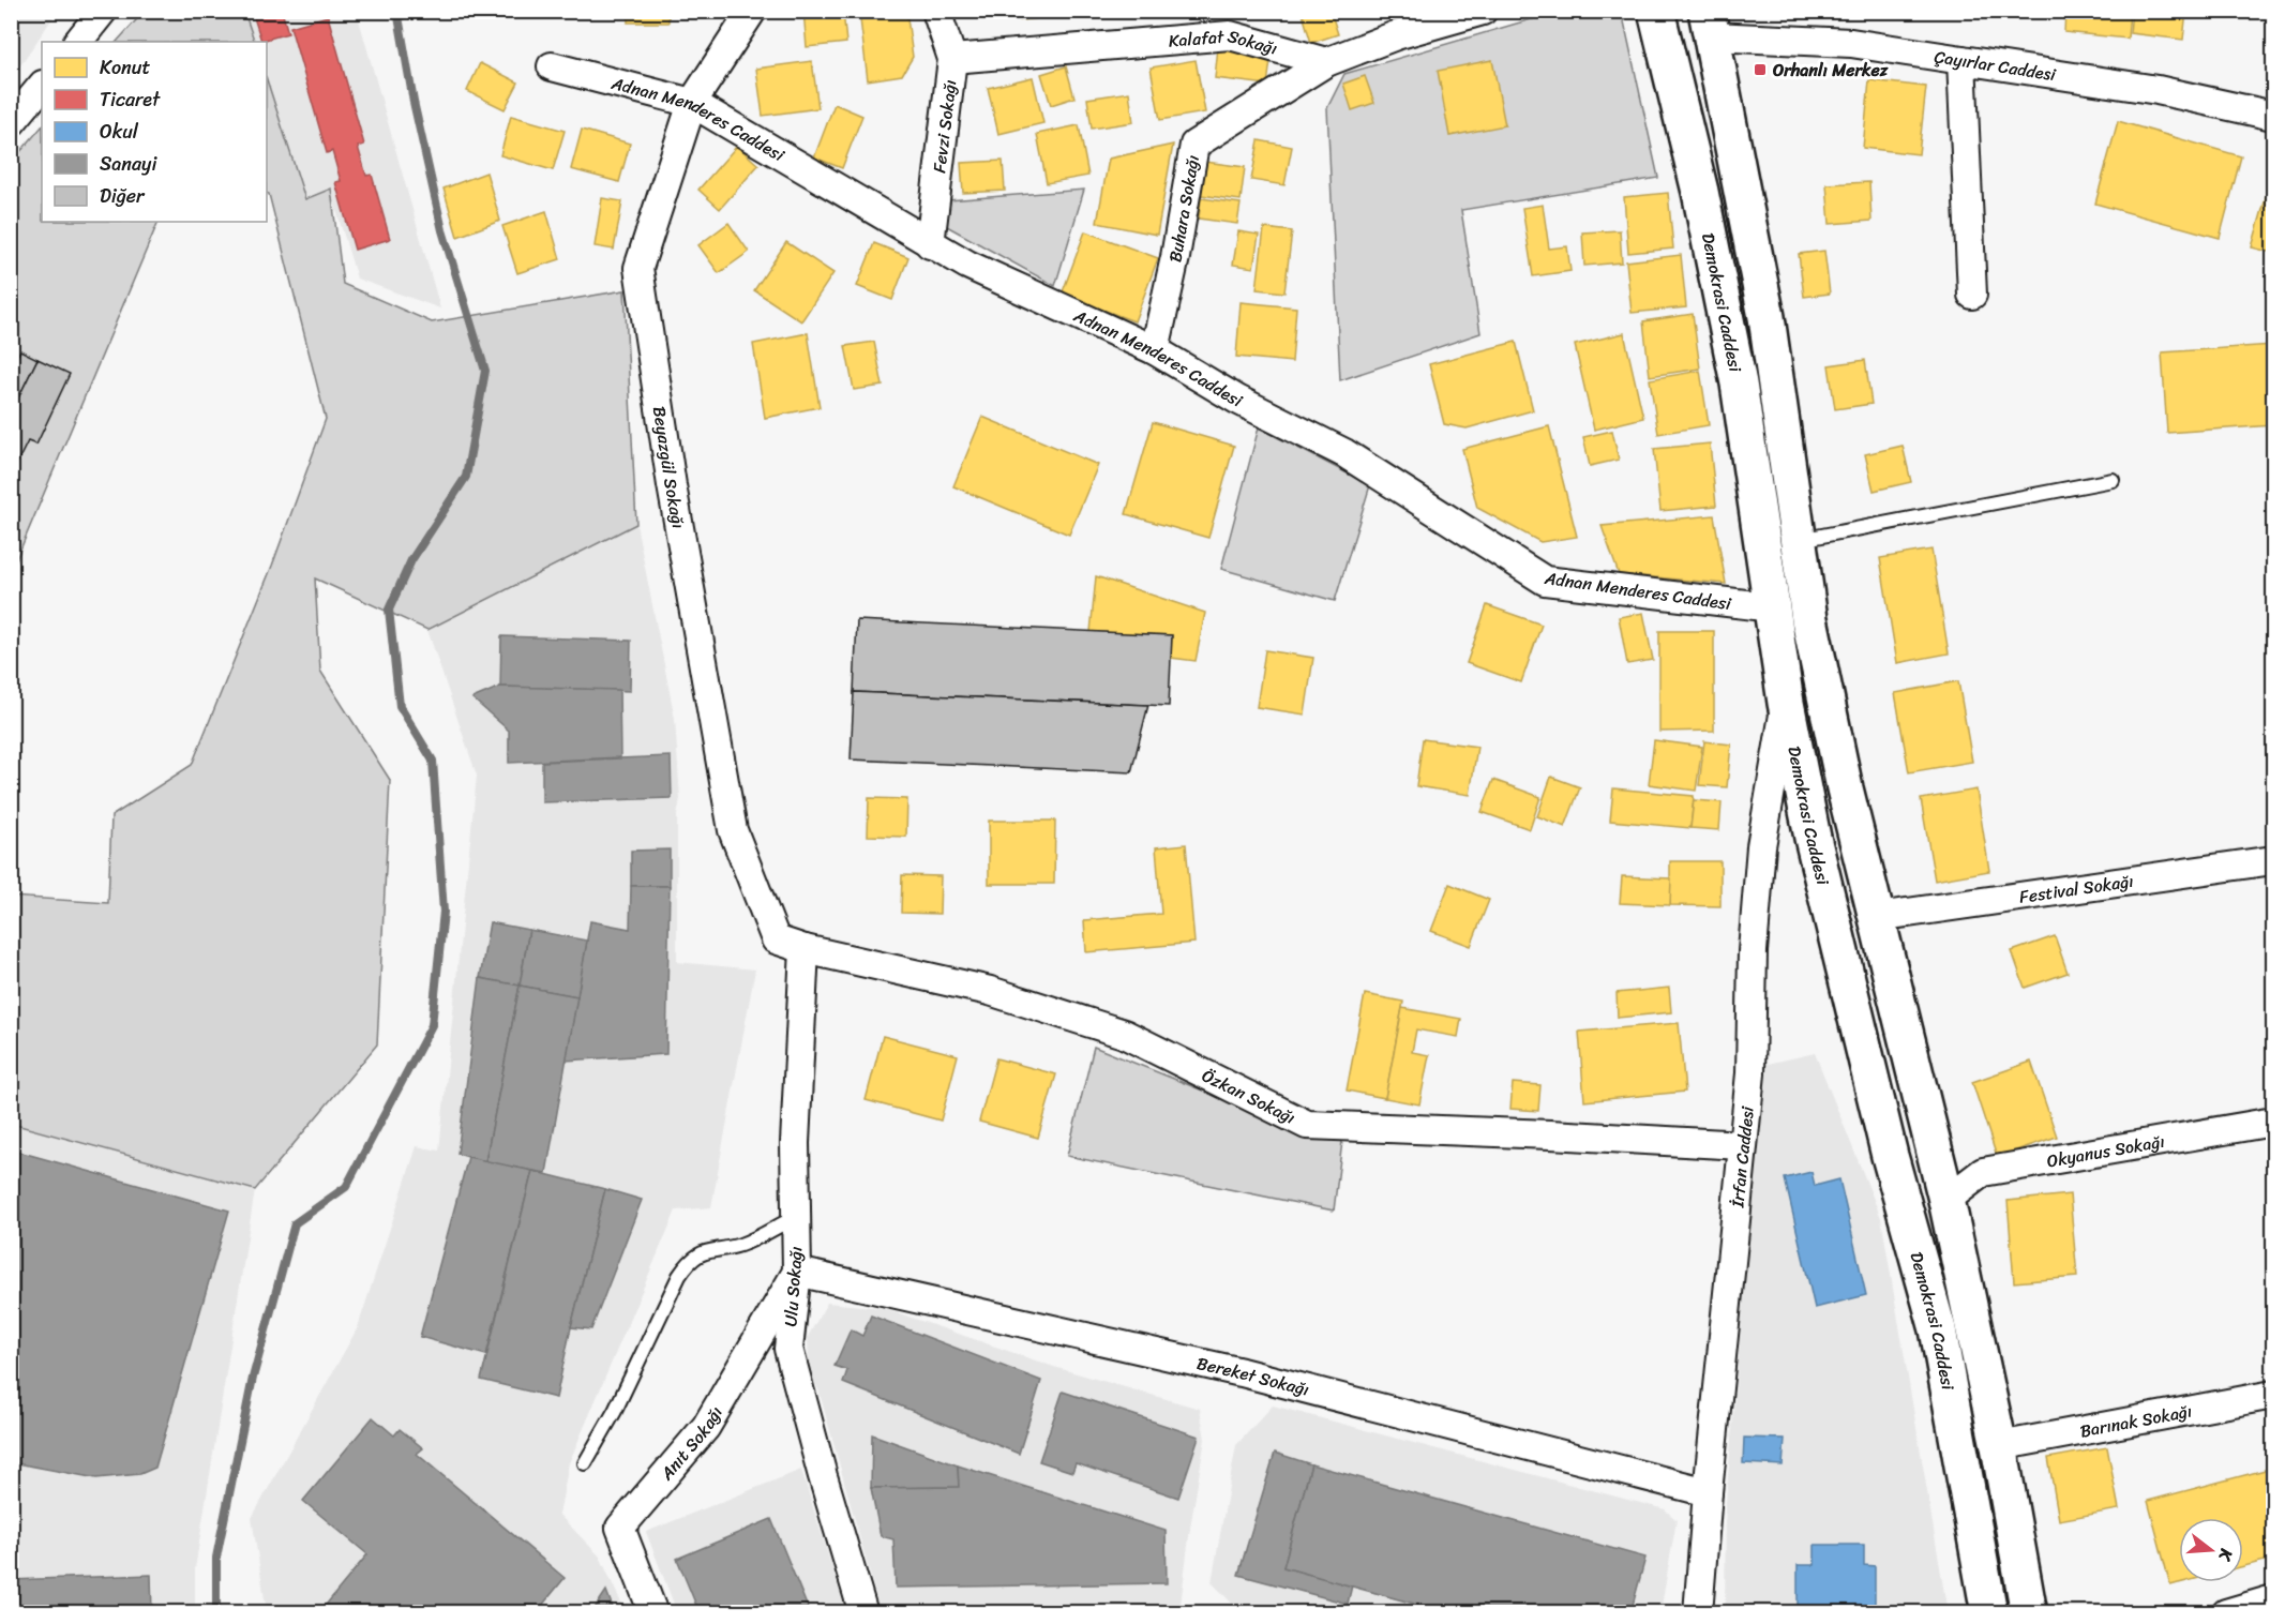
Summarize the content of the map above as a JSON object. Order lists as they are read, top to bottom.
{
  "streets": {
    "main road": ["Demokrasi Caddesi"],
    "street": [
      "Kalafat Sokağı",
      "Çayırlar Caddesi",
      "Adnan Menderes Caddesi",
      "Fevzi Sokağı",
      "Buhara Sokağı",
      "Beyazgül Sokağı",
      "Festival Sokağı",
      "Özkan Sokağı",
      "Okyanus Sokağı",
      "İrfan Caddesi",
      "Ulu Sokağı",
      "Bereket Sokağı",
      "Barınak Sokağı",
      "Anıt Sokağı"
    ]
  },
  "crossings": [
    ["Kalafat Sokağı", "Fevzi Sokağı"],
    ["Kalafat Sokağı", "Buhara Sokağı"],
    ["Adnan Menderes Caddesi", "Fevzi Sokağı"],
    ["Adnan Menderes Caddesi", "Buhara Sokağı"],
    ["Adnan Menderes Caddesi", "Demokrasi Caddesi"],
    ["Adnan Menderes Caddesi", "Beyazgül Sokağı"],
    ["Demokrasi Caddesi", "İrfan Caddesi"],
    ["Beyazgül Sokağı", "Özkan Sokağı"],
    ["Özkan Sokağı", "İrfan Caddesi"],
    ["Özkan Sokağı", "Ulu Sokağı"],
    ["İrfan Caddesi", "Bereket Sokağı"],
    ["Ulu Sokağı", "Bereket Sokağı"],
    ["Ulu Sokağı", "Anıt Sokağı"],
    ["Bereket Sokağı", "Anıt Sokağı"]
  ],
  "places": {
    "transit": ["Orhanlı Merkez"]
  },
  "legend": [
    "Konut",
    "Ticaret",
    "Okul",
    "Sanayi",
    "Diğer"
  ],
  "north": "right"
}
